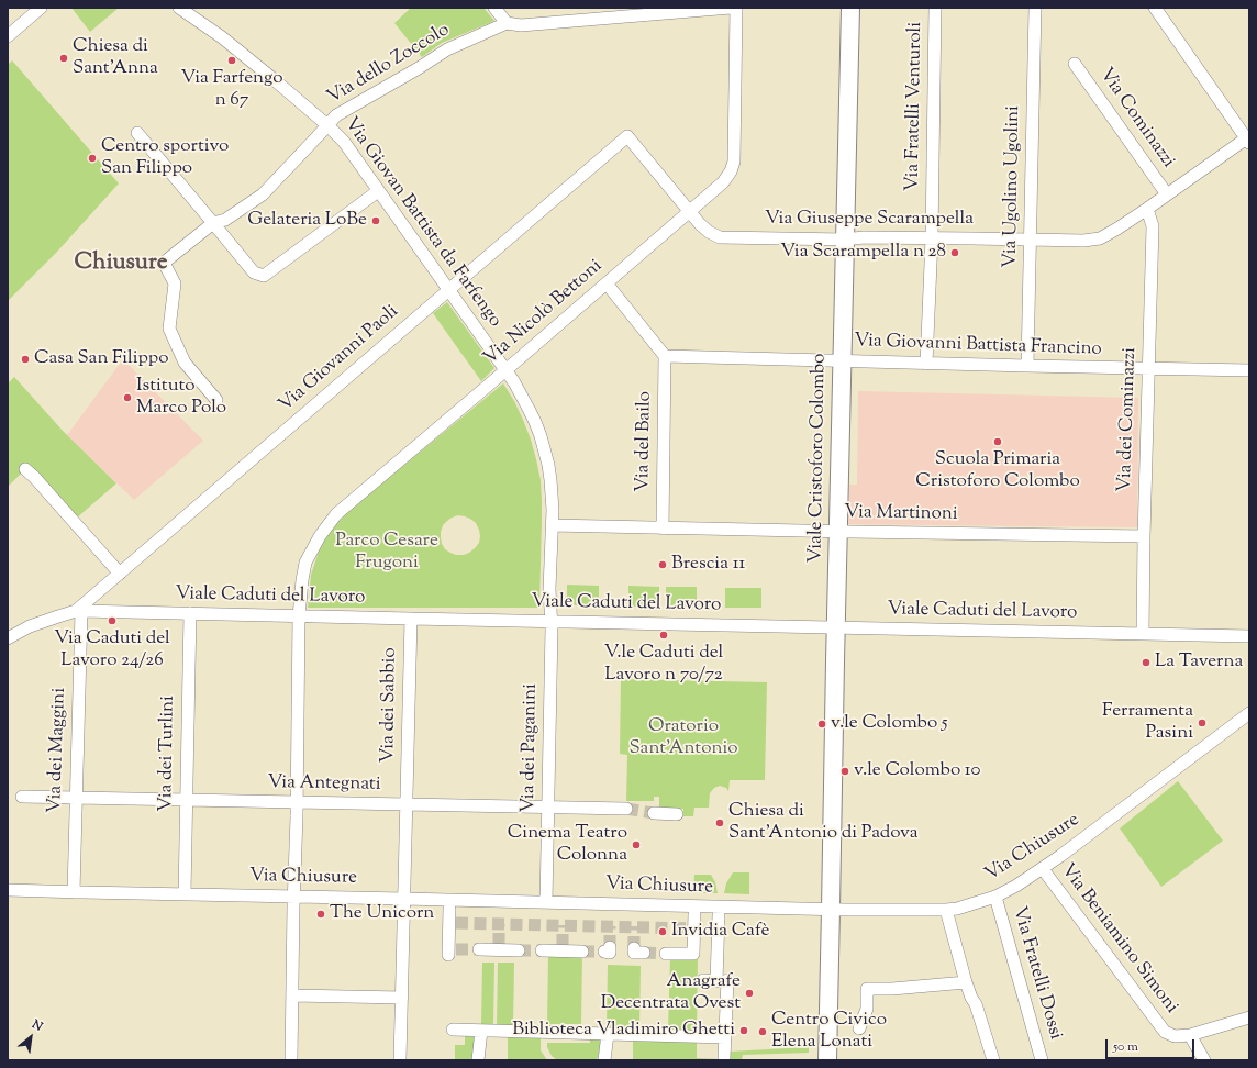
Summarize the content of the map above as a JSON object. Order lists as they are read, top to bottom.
{
  "streets": {
    "street": [
      "Via dello Zoccolo",
      "Via Fratelli Venturoli",
      "Via Cominazzi",
      "Via Ugolino Ugolini",
      "Via Giuseppe Scarampella",
      "Via Giovan Battista da Farfengo",
      "Via Nicolò Bettoni",
      "Via Giovanni Battista Francino",
      "Via Giovanni Paoli",
      "Via dei Cominazzi",
      "Via del Bailo",
      "Viale Cristoforo Colombo",
      "Via Martinoni",
      "Viale Caduti del Lavoro",
      "Via dei Sabbio",
      "Via dei Paganini",
      "Via dei Maggini",
      "Via dei Turlini",
      "Via Antegnati",
      "Via Chiusure",
      "Via Beniamino Simoni",
      "Via Fratelli Dossi"
    ]
  },
  "crossings": [
    ["Via dello Zoccolo", "Via Giovan Battista da Farfengo"],
    ["Via Fratelli Venturoli", "Via Giuseppe Scarampella"],
    ["Via Fratelli Venturoli", "Via Giovanni Battista Francino"],
    ["Via Cominazzi", "Via Giuseppe Scarampella"],
    ["Via Cominazzi", "Via dei Cominazzi"],
    ["Via Ugolino Ugolini", "Via Giuseppe Scarampella"],
    ["Via Ugolino Ugolini", "Via Giovanni Battista Francino"],
    ["Via Giuseppe Scarampella", "Via Nicolò Bettoni"],
    ["Via Giuseppe Scarampella", "Via Giovanni Paoli"],
    ["Via Giuseppe Scarampella", "Via dei Cominazzi"],
    ["Via Giuseppe Scarampella", "Viale Cristoforo Colombo"],
    ["Via Giovan Battista da Farfengo", "Via Nicolò Bettoni"],
    ["Via Giovan Battista da Farfengo", "Via Giovanni Paoli"],
    ["Via Giovan Battista da Farfengo", "Via Martinoni"],
    ["Via Giovan Battista da Farfengo", "Viale Caduti del Lavoro"],
    ["Via Giovan Battista da Farfengo", "Via dei Paganini"],
    ["Via Nicolò Bettoni", "Viale Caduti del Lavoro"],
    ["Via Nicolò Bettoni", "Via Antegnati"],
    ["Via Nicolò Bettoni", "Via Chiusure"],
    ["Via Giovanni Battista Francino", "Via dei Cominazzi"],
    ["Via Giovanni Battista Francino", "Via del Bailo"],
    ["Via Giovanni Battista Francino", "Viale Cristoforo Colombo"],
    ["Via Giovanni Paoli", "Viale Caduti del Lavoro"],
    ["Via Giovanni Paoli", "Via dei Maggini"],
    ["Via dei Cominazzi", "Via Martinoni"],
    ["Via dei Cominazzi", "Viale Caduti del Lavoro"],
    ["Via del Bailo", "Via Martinoni"],
    ["Viale Cristoforo Colombo", "Via Martinoni"],
    ["Viale Cristoforo Colombo", "Viale Caduti del Lavoro"],
    ["Viale Cristoforo Colombo", "Via Chiusure"],
    ["Viale Caduti del Lavoro", "Via dei Sabbio"],
    ["Viale Caduti del Lavoro", "Via dei Paganini"],
    ["Viale Caduti del Lavoro", "Via dei Maggini"],
    ["Viale Caduti del Lavoro", "Via dei Turlini"],
    ["Via dei Sabbio", "Via Antegnati"],
    ["Via dei Sabbio", "Via Chiusure"],
    ["Via dei Paganini", "Via Antegnati"],
    ["Via dei Paganini", "Via Chiusure"],
    ["Via dei Maggini", "Via Antegnati"],
    ["Via dei Maggini", "Via Chiusure"],
    ["Via dei Turlini", "Via Antegnati"],
    ["Via dei Turlini", "Via Chiusure"],
    ["Via Chiusure", "Via Beniamino Simoni"],
    ["Via Chiusure", "Via Fratelli Dossi"]
  ],
  "districts": ["Chiusure"],
  "parks": ["Parco Cesare Frugoni", "Oratorio Sant'Antonio"],
  "places": [
    "Chiesa di Sant'Anna",
    "Via Farfengo n 67",
    "Centro sportivo San Filippo",
    "Gelateria LoBe",
    "Via Scarampella n 28",
    "Casa San Filippo",
    "Istituto Marco Polo",
    "Scuola Primaria Cristoforo Colombo",
    "Brescia 11",
    "Via Caduti del Lavoro 24/26",
    "V.le Caduti del Lavoro n 70/72",
    "La Taverna",
    "Ferramenta Pasini",
    "v.le Colombo 5",
    "v.le Colombo 10",
    "Chiesa di Sant'Antonio di Padova",
    "Cinema Teatro Colonna",
    "The Unicorn",
    "Invidia Cafè",
    "Anagrafe Decentrata Ovest",
    "Biblioteca Vladimiro Ghetti",
    "Centro Civico Elena Lonati"
  ],
  "scale_bar": "50 m",
  "north": "top right"
}
